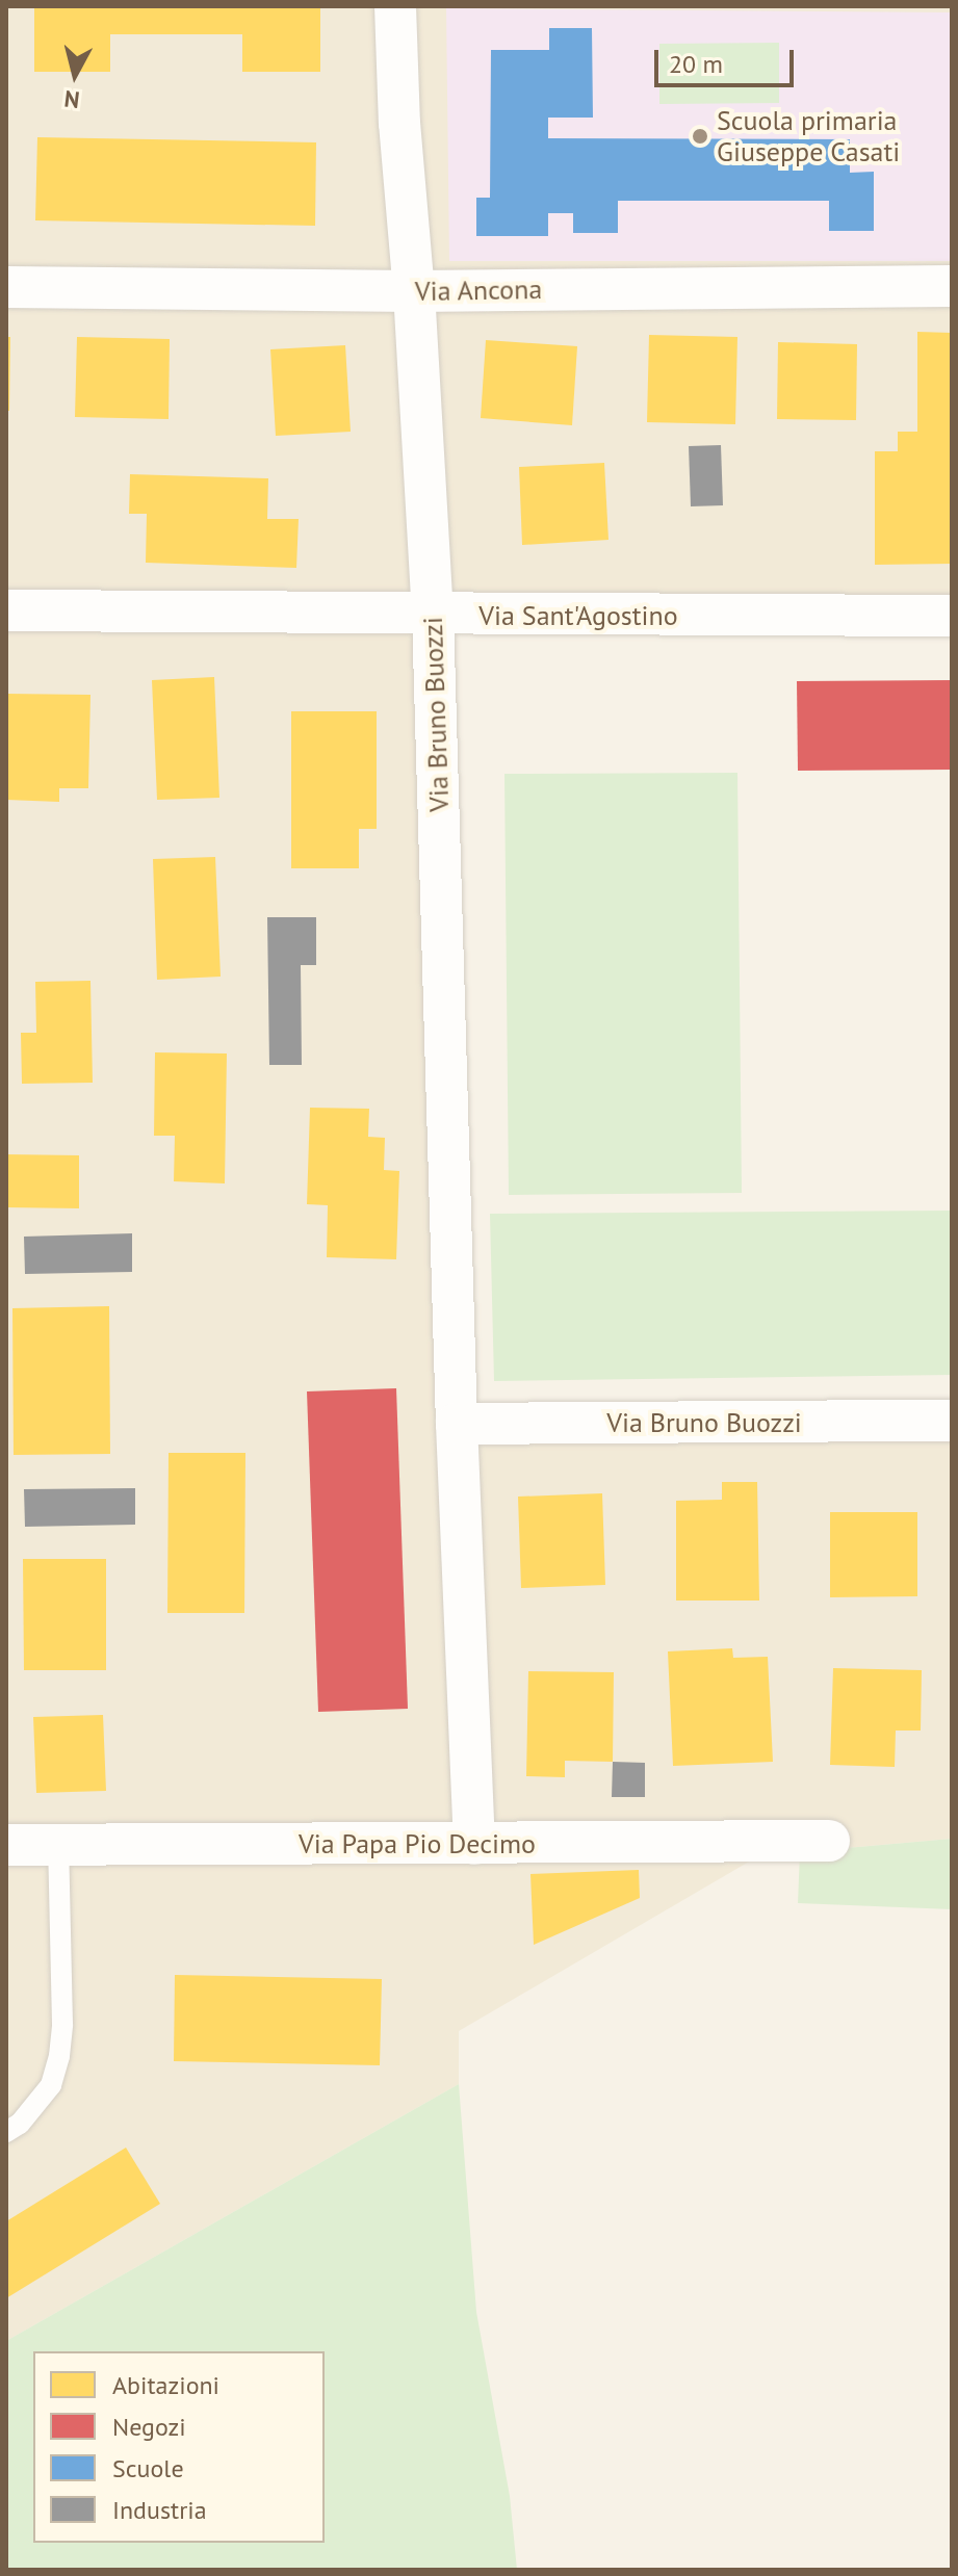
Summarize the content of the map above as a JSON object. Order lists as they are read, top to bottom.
{
  "streets": {
    "street": [
      "Via Ancona",
      "Via Sant'Agostino",
      "Via Bruno Buozzi",
      "Via Papa Pio Decimo"
    ]
  },
  "crossings": [
    ["Via Ancona", "Via Bruno Buozzi"],
    ["Via Sant'Agostino", "Via Bruno Buozzi"],
    ["Via Bruno Buozzi", "Via Papa Pio Decimo"]
  ],
  "places": ["Scuola primaria Giuseppe Casati"],
  "legend": [
    "Abitazioni",
    "Negozi",
    "Scuole",
    "Industria"
  ],
  "scale_bar": "20 m",
  "north": "bottom"
}
